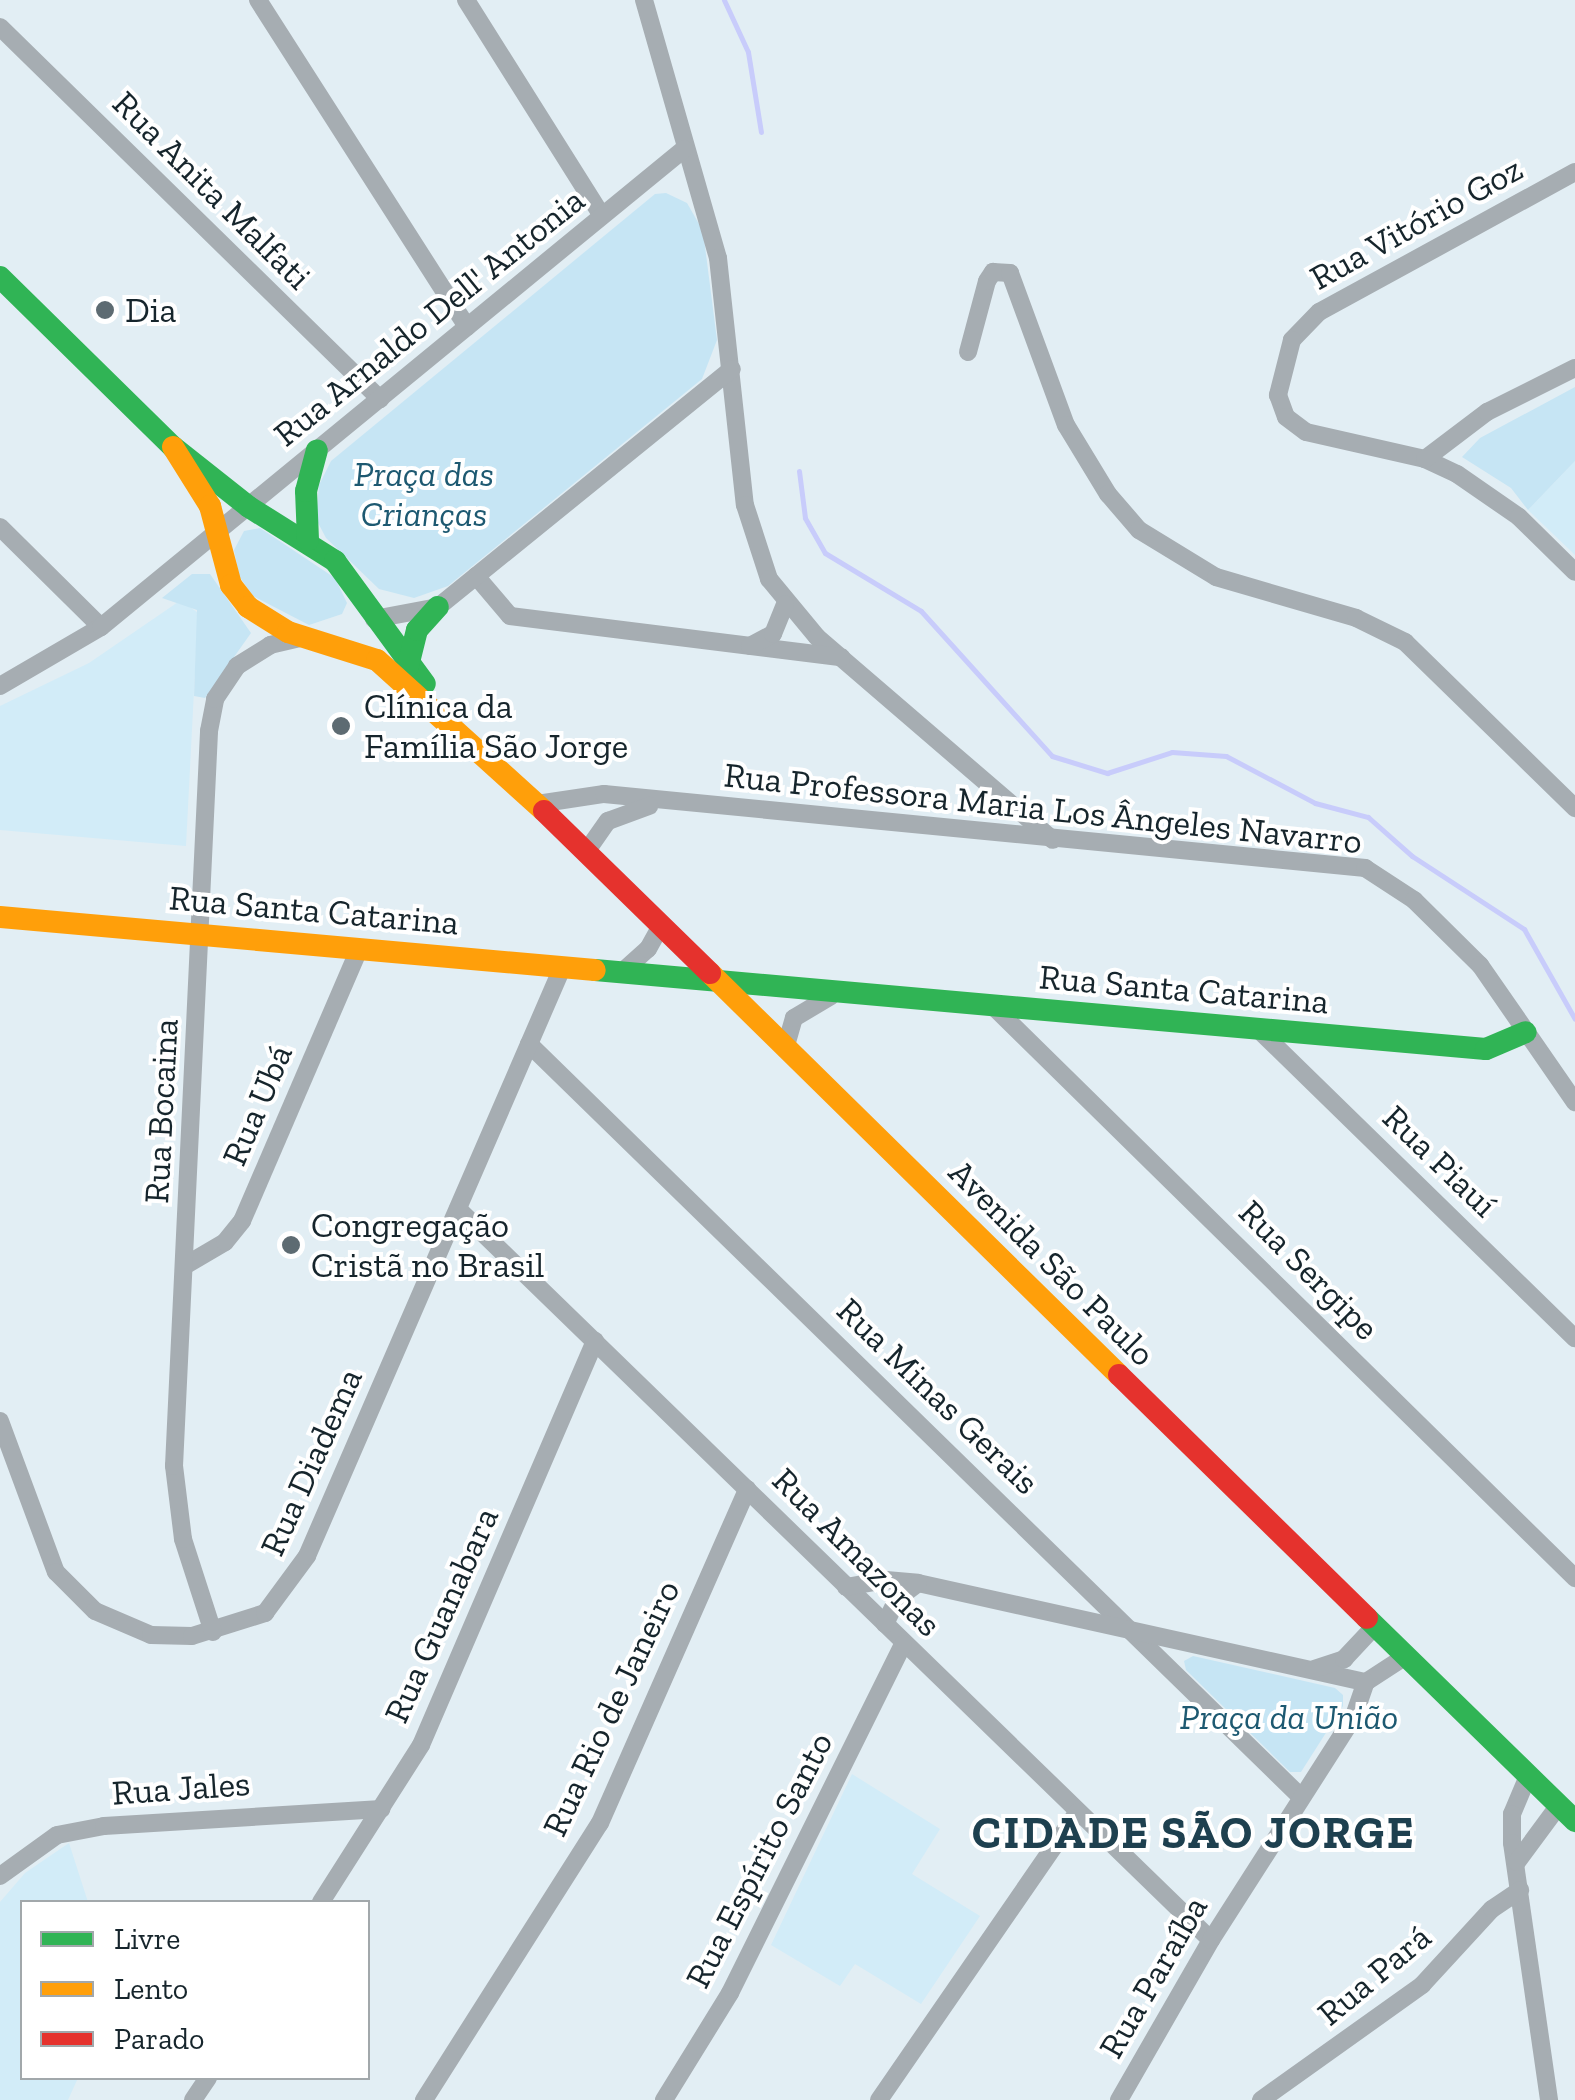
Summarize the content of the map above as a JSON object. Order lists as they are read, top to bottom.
{
  "streets": {
    "main road": ["Rua Santa Catarina", "Avenida São Paulo"],
    "street": [
      "Rua Anita Malfati",
      "Rua Vitório Goz",
      "Rua Arnaldo Dell' Antonia",
      "Rua Professora Maria Los Ângeles Navarro",
      "Rua Ubá",
      "Rua Bocaina",
      "Rua Piauí",
      "Rua Sergipe",
      "Rua Minas Gerais",
      "Rua Diadema",
      "Rua Amazonas",
      "Rua Guanabara",
      "Rua Rio de Janeiro",
      "Rua Jales",
      "Rua Espírito Santo",
      "Rua Pará",
      "Rua Paraíba"
    ]
  },
  "crossings": [
    ["Rua Anita Malfati", "Rua Arnaldo Dell' Antonia"],
    ["Rua Arnaldo Dell' Antonia", "Avenida São Paulo"],
    ["Rua Professora Maria Los Ângeles Navarro", "Rua Santa Catarina"],
    ["Rua Professora Maria Los Ângeles Navarro", "Avenida São Paulo"],
    ["Rua Santa Catarina", "Rua Ubá"],
    ["Rua Santa Catarina", "Rua Bocaina"],
    ["Rua Santa Catarina", "Rua Piauí"],
    ["Rua Santa Catarina", "Avenida São Paulo"],
    ["Rua Santa Catarina", "Rua Sergipe"],
    ["Rua Santa Catarina", "Rua Diadema"],
    ["Rua Ubá", "Rua Bocaina"],
    ["Rua Bocaina", "Avenida São Paulo"],
    ["Rua Bocaina", "Rua Diadema"],
    ["Rua Minas Gerais", "Rua Diadema"],
    ["Rua Minas Gerais", "Rua Paraíba"],
    ["Rua Diadema", "Rua Amazonas"],
    ["Rua Amazonas", "Rua Guanabara"],
    ["Rua Amazonas", "Rua Rio de Janeiro"],
    ["Rua Amazonas", "Rua Espírito Santo"],
    ["Rua Amazonas", "Rua Paraíba"],
    ["Rua Guanabara", "Rua Jales"]
  ],
  "districts": ["CIDADE SÃO JORGE"],
  "parks": ["Praça das Crianças", "Praça da União"],
  "places": ["Dia", "Clínica da Família São Jorge", "Congregação Cristã no Brasil"],
  "legend": ["Livre", "Lento", "Parado"]
}
